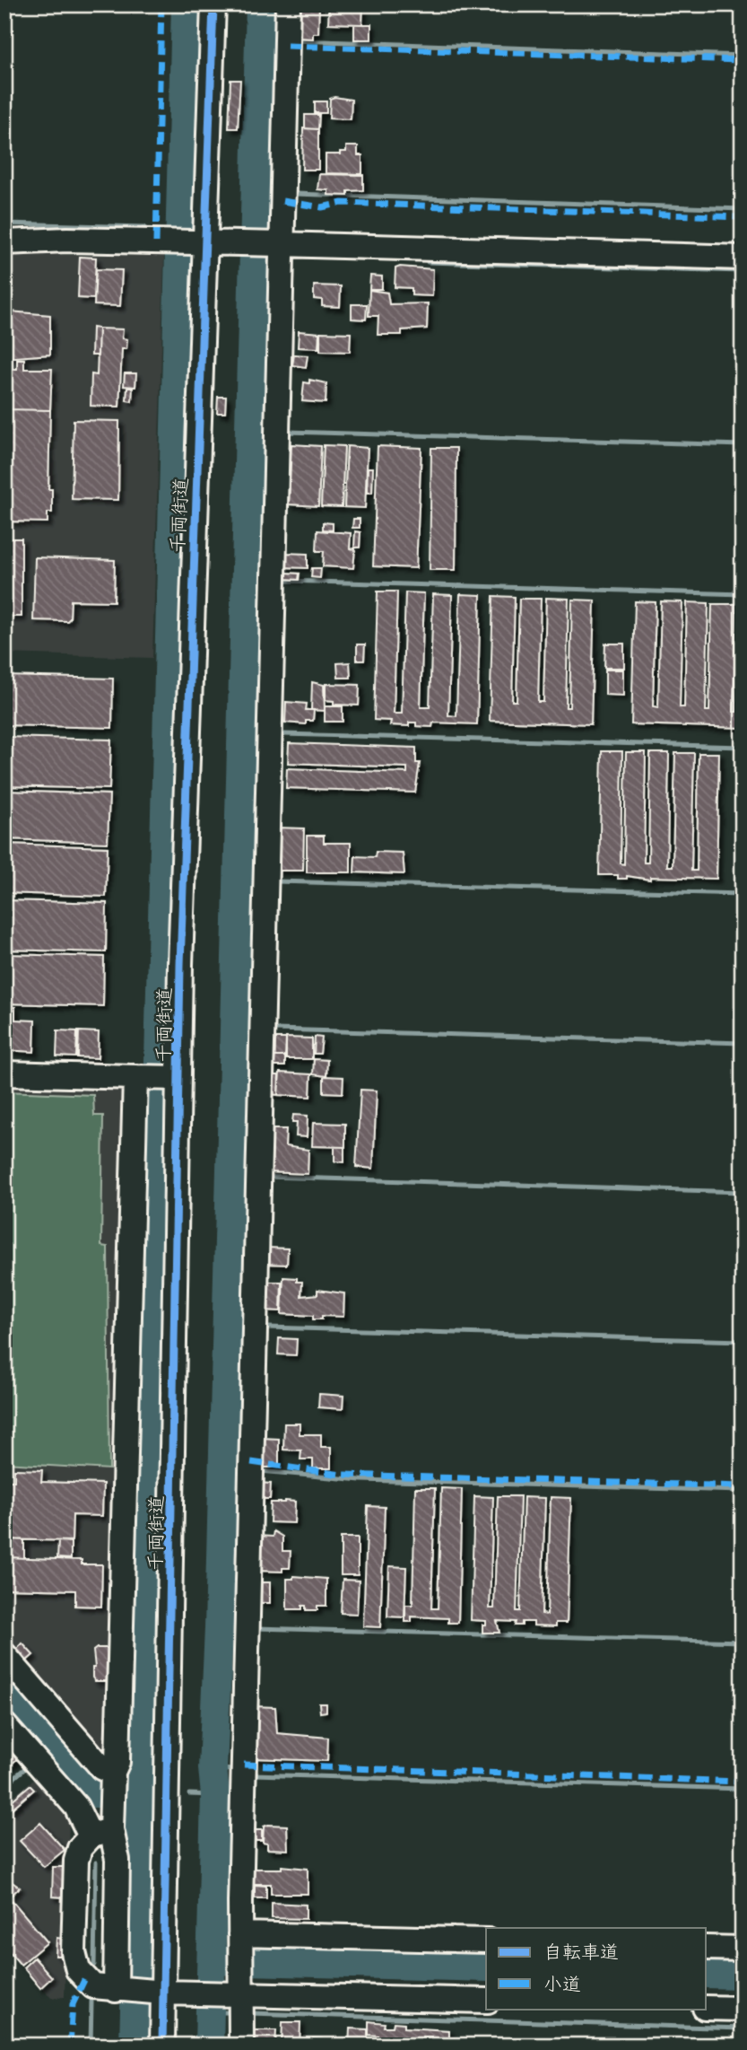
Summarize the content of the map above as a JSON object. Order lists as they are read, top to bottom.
{
  "streets": {
    "street": ["千両街道"]
  },
  "legend": ["自転車道", "小道"]
}
